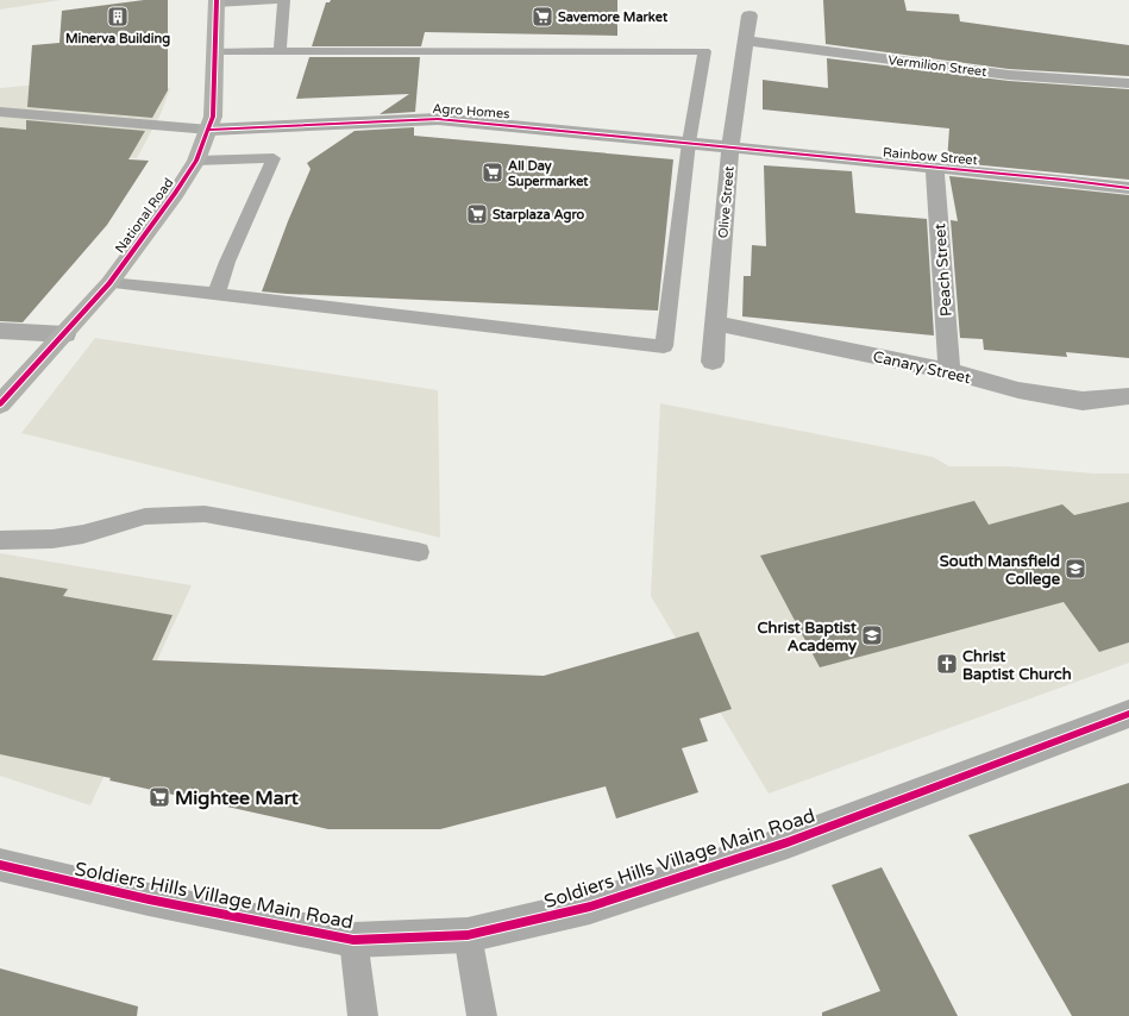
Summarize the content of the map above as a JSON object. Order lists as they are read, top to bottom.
{
  "streets": {
    "highway": ["National Road"],
    "street": [
      "Vermilion Street",
      "Agro Homes",
      "Rainbow Street",
      "Olive Street",
      "Peach Street",
      "Canary Street",
      "Soldiers Hills Village Main Road"
    ]
  },
  "crossings": [
    ["Vermilion Street", "Olive Street"],
    ["Agro Homes", "Rainbow Street"],
    ["Agro Homes", "Olive Street"],
    ["Agro Homes", "National Road"],
    ["Rainbow Street", "Olive Street"],
    ["Rainbow Street", "Peach Street"],
    ["Olive Street", "Canary Street"],
    ["Peach Street", "Canary Street"]
  ],
  "places": {
    "building": ["Minerva Building"],
    "supermarket": [
      "Savemore Market",
      "All Day Supermarket",
      "Starplaza Agro",
      "Mightee Mart"
    ],
    "school or university": ["South Mansfield College", "Christ Baptist Academy"],
    "church": ["Christ Baptist Church"]
  }
}
